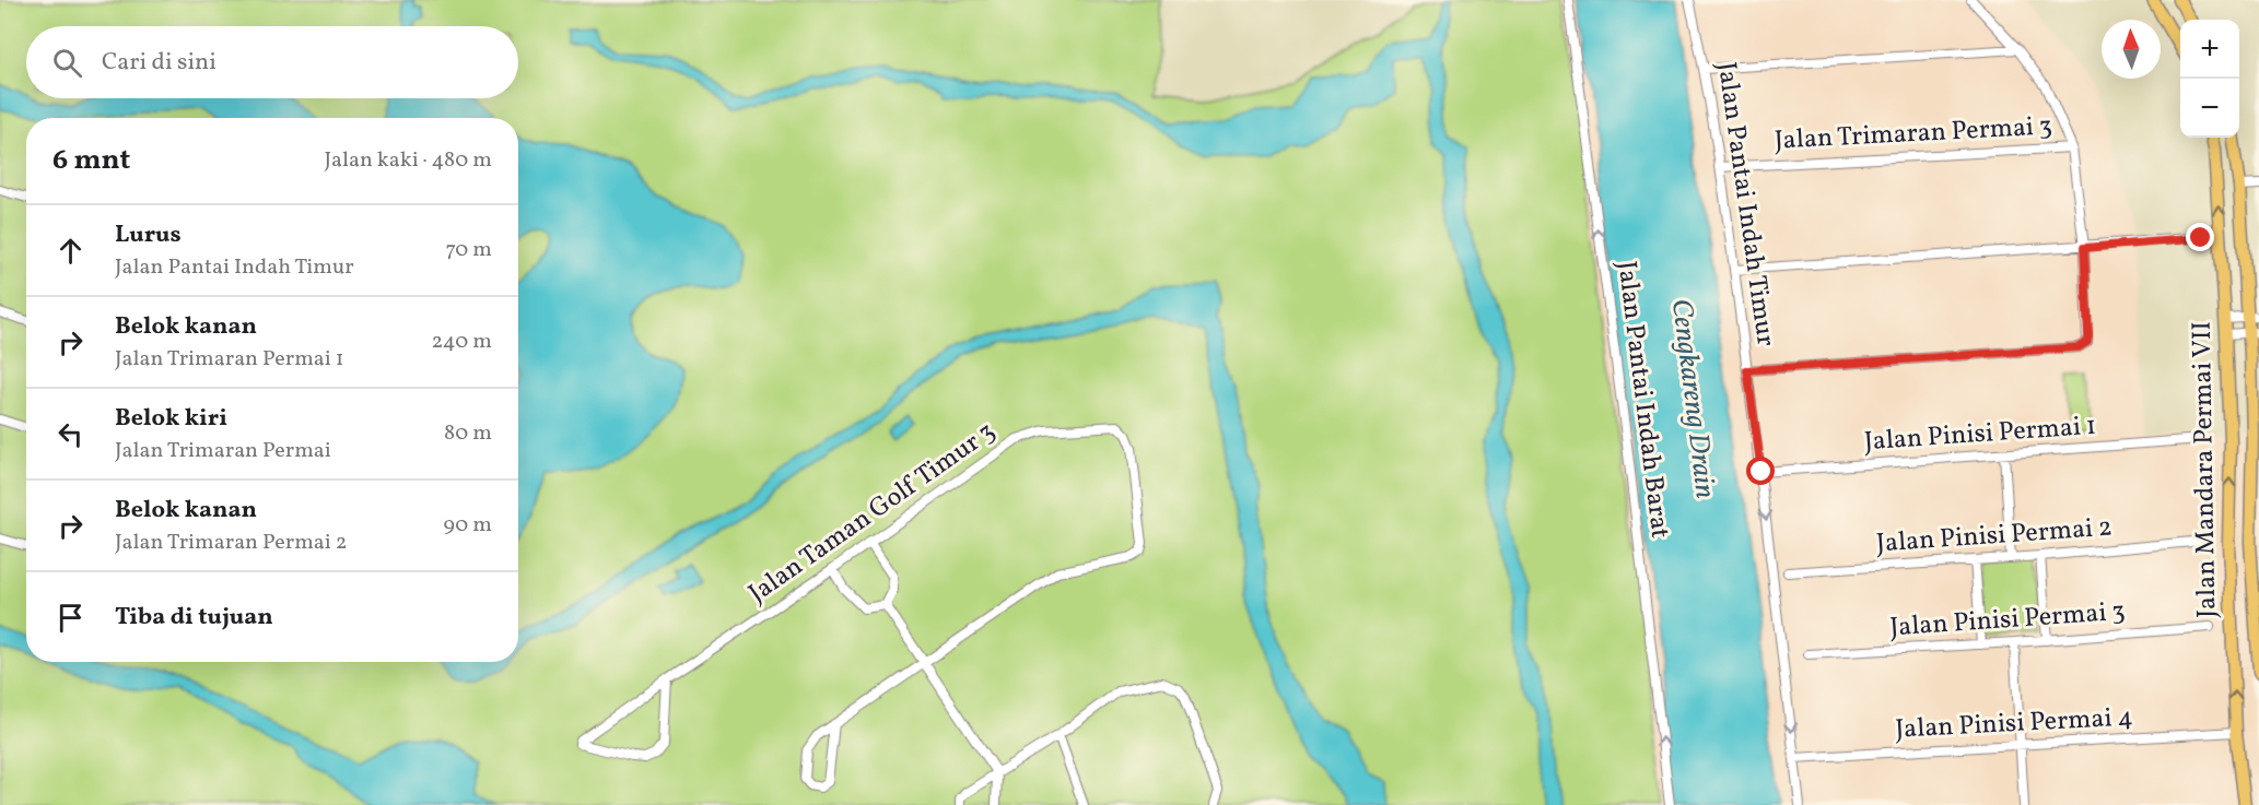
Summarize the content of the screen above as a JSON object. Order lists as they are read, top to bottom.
{
  "streets": {
    "main road": ["Jalan Mandara Permai VII"],
    "street": [
      "Jalan Trimaran Permai 3",
      "Jalan Pantai Indah Timur",
      "Jalan Pantai Indah Barat",
      "Jalan Pinisi Permai 1",
      "Jalan Taman Golf Timur 3",
      "Jalan Pinisi Permai 2",
      "Jalan Pinisi Permai 3",
      "Jalan Pinisi Permai 4"
    ]
  },
  "crossings": [
    ["Jalan Trimaran Permai 3", "Jalan Pantai Indah Timur"],
    ["Jalan Pantai Indah Timur", "Jalan Pinisi Permai 1"],
    ["Jalan Pantai Indah Timur", "Jalan Pinisi Permai 4"],
    ["Jalan Mandara Permai VII", "Jalan Pinisi Permai 4"]
  ],
  "one_way": ["Jalan Pantai Indah Timur", "Jalan Pantai Indah Barat"],
  "water": ["Cengkareng Drain"],
  "north": "top",
  "page": {
    "map_buttons": ["+", "−"],
    "search": "Cari di sini",
    "heading": ["6 mnt", "Jalan kaki · 480 m"],
    "list": [
      ["Lurus", "Jalan Pantai Indah Timur", "70 m"],
      ["Belok kanan", "Jalan Trimaran Permai 1", "240 m"],
      ["Belok kiri", "Jalan Trimaran Permai", "80 m"],
      ["Belok kanan", "Jalan Trimaran Permai 2", "90 m"],
      "Tiba di tujuan"
    ]
  }
}
